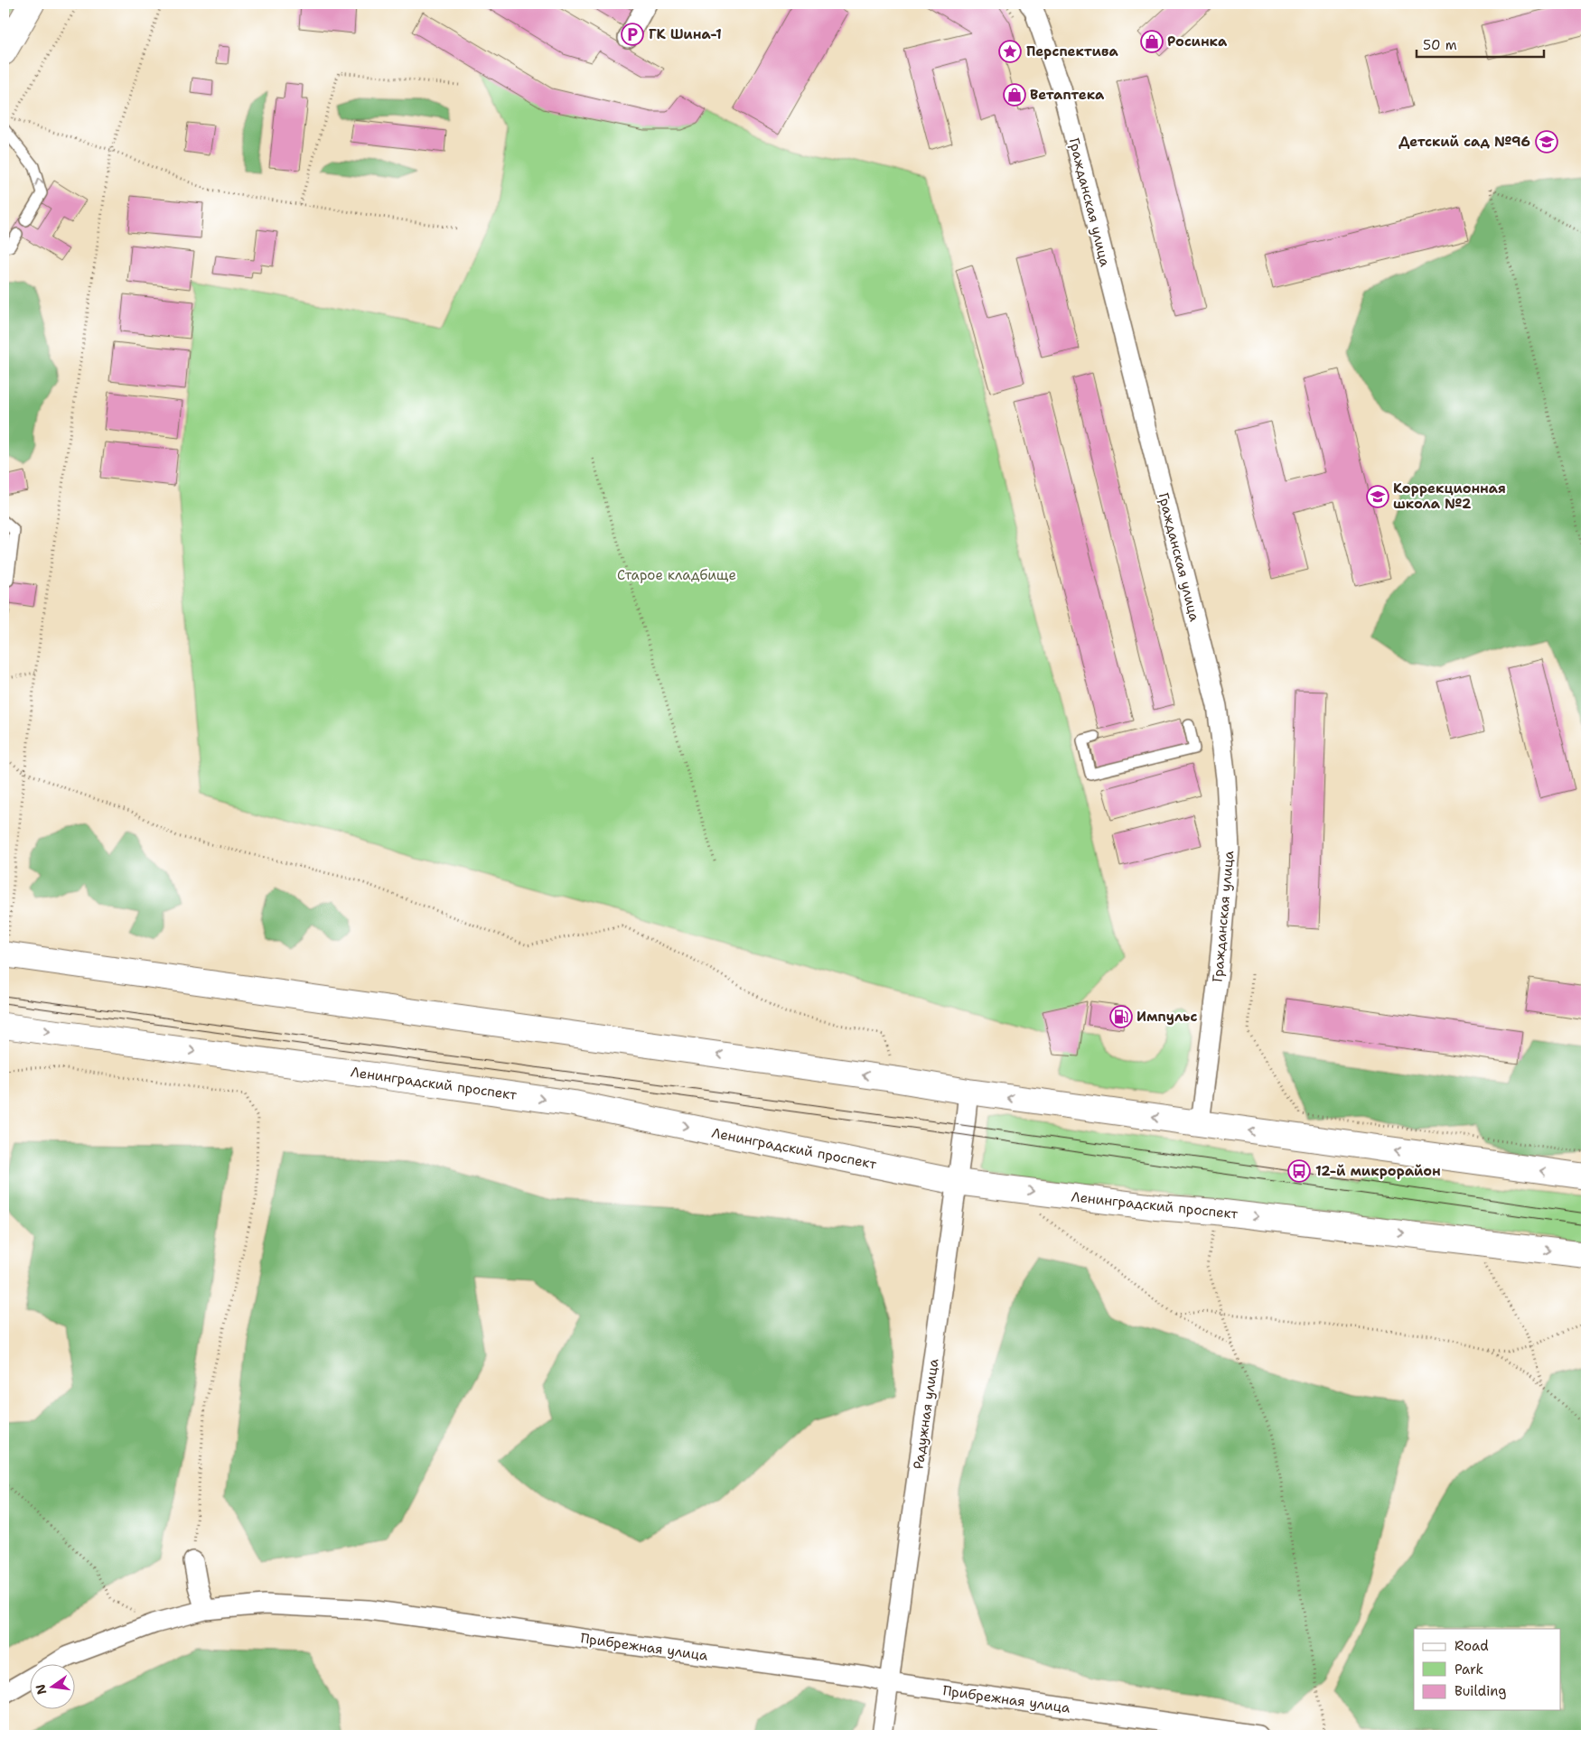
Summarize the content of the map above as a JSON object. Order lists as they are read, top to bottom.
{
  "streets": {
    "main road": ["Ленинградский проспект"],
    "street": ["Гражданская улица", "Радужная улица", "Прибрежная улица"]
  },
  "crossings": [
    ["Ленинградский проспект", "Радужная улица"],
    ["Радужная улица", "Прибрежная улица"]
  ],
  "parks": ["Старое кладбище"],
  "places": {
    "parking": ["ГК Шина-1"],
    "shop": ["Росинка", "Ветаптека"],
    "place": ["Перспектива"],
    "school or university": ["Детский сад №96", "Коррекционная школа №2"],
    "fuel station": ["Импульс"],
    "bus stop": ["12-й микрорайон"]
  },
  "legend": ["Road", "Park", "Building"],
  "scale_bar": "50 m",
  "north": "left"
}
